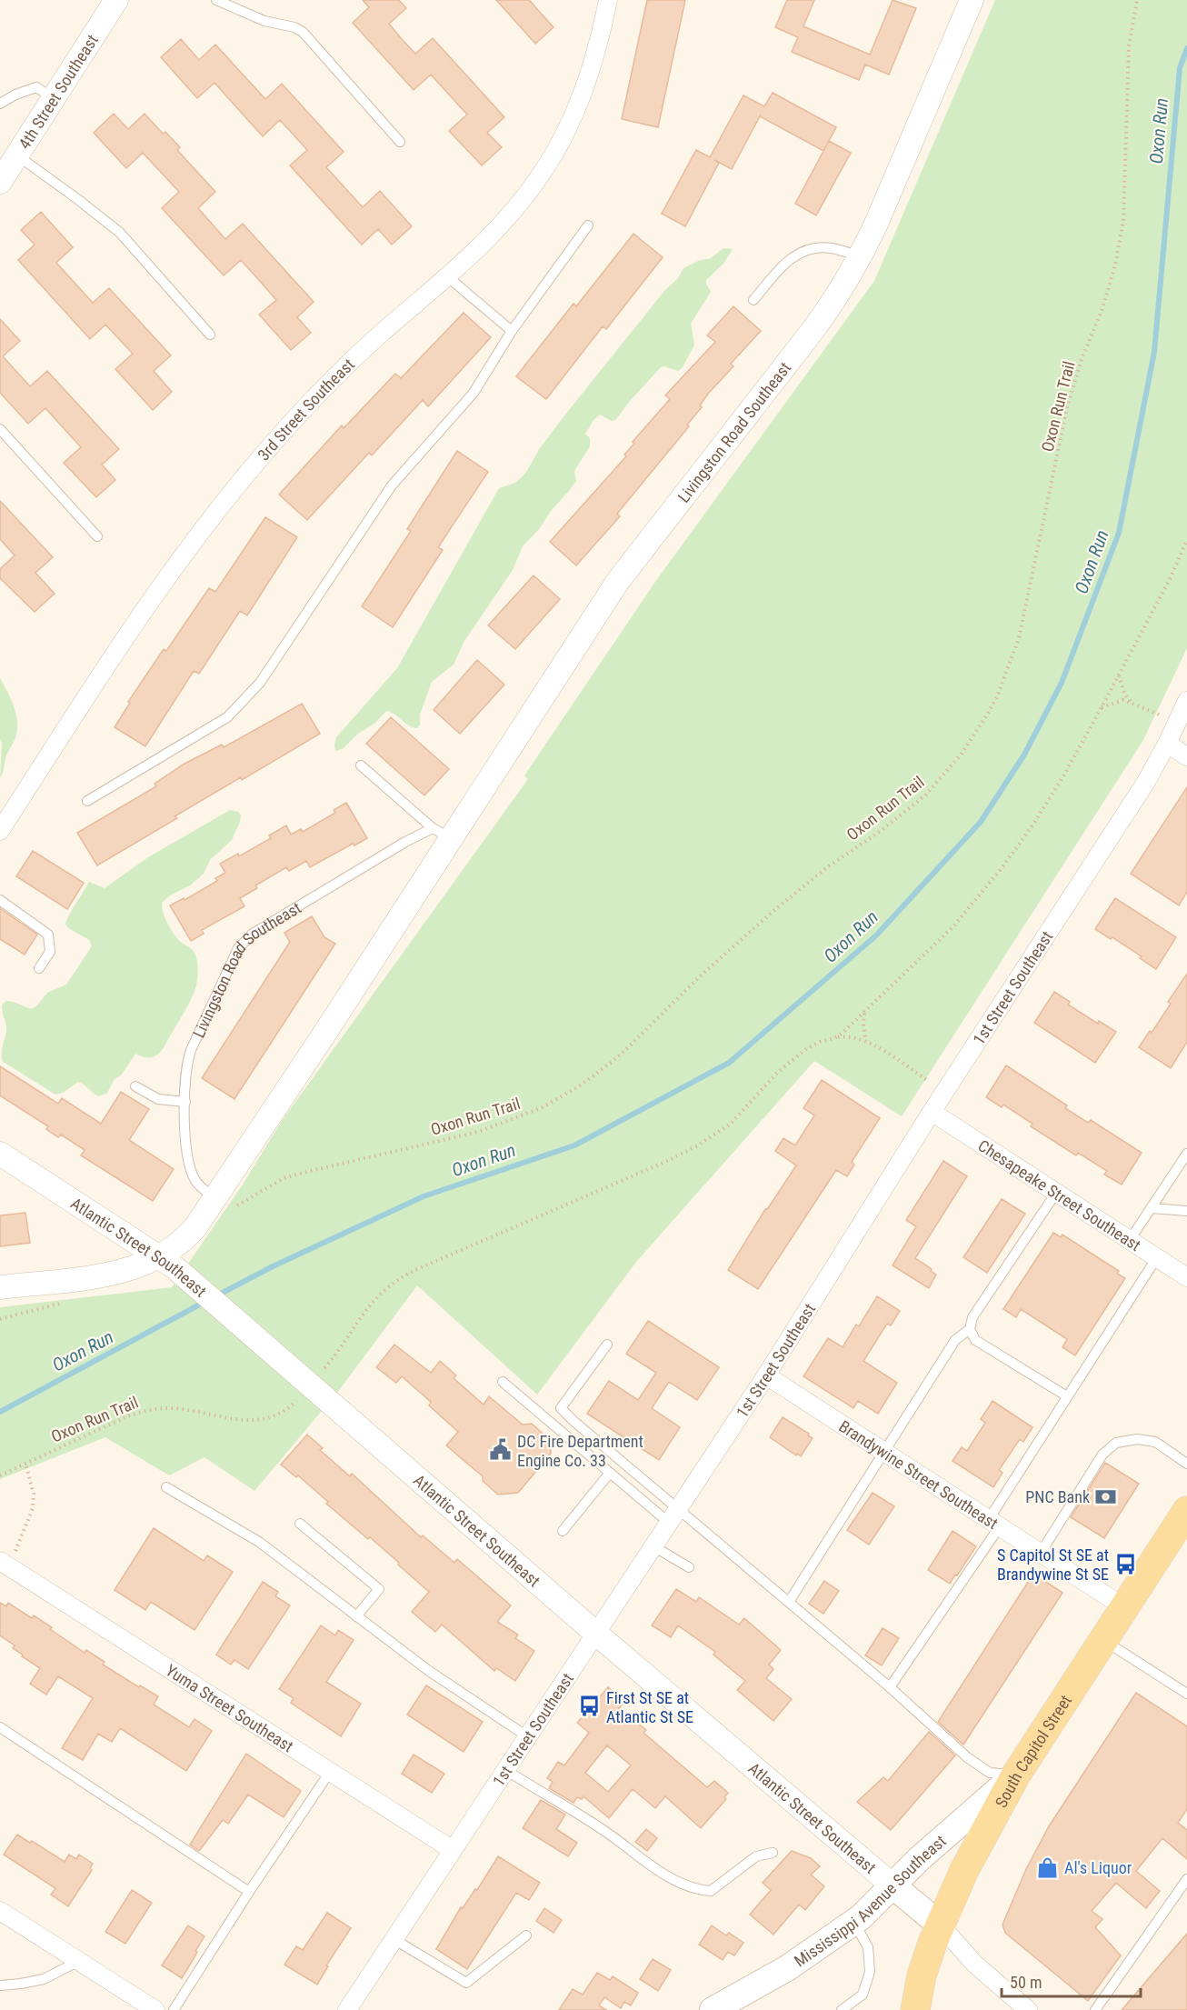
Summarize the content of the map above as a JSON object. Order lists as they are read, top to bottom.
{
  "streets": {
    "main road": ["Atlantic Street Southeast", "South Capitol Street", "Mississippi Avenue Southeast"],
    "street": [
      "4th Street Southeast",
      "3rd Street Southeast",
      "Livingston Road Southeast",
      "1st Street Southeast",
      "Chesapeake Street Southeast",
      "Brandywine Street Southeast",
      "Yuma Street Southeast"
    ],
    "path": ["Oxon Run Trail"]
  },
  "crossings": [
    ["Oxon Run Trail", "Livingston Road Southeast"],
    ["Livingston Road Southeast", "Atlantic Street Southeast"],
    ["1st Street Southeast", "Chesapeake Street Southeast"],
    ["1st Street Southeast", "Atlantic Street Southeast"],
    ["1st Street Southeast", "Brandywine Street Southeast"],
    ["1st Street Southeast", "Yuma Street Southeast"],
    ["Atlantic Street Southeast", "South Capitol Street"],
    ["Atlantic Street Southeast", "Mississippi Avenue Southeast"],
    ["Brandywine Street Southeast", "South Capitol Street"],
    ["South Capitol Street", "Mississippi Avenue Southeast"]
  ],
  "water": ["Oxon Run"],
  "places": {
    "public building": ["DC Fire Department Engine Co. 33"],
    "bank": ["PNC Bank"],
    "bus stop": ["S Capitol St SE at Brandywine St SE", "First St SE at Atlantic St SE"],
    "shop": ["Al's Liquor"]
  },
  "scale_bar": "50 m"
}
